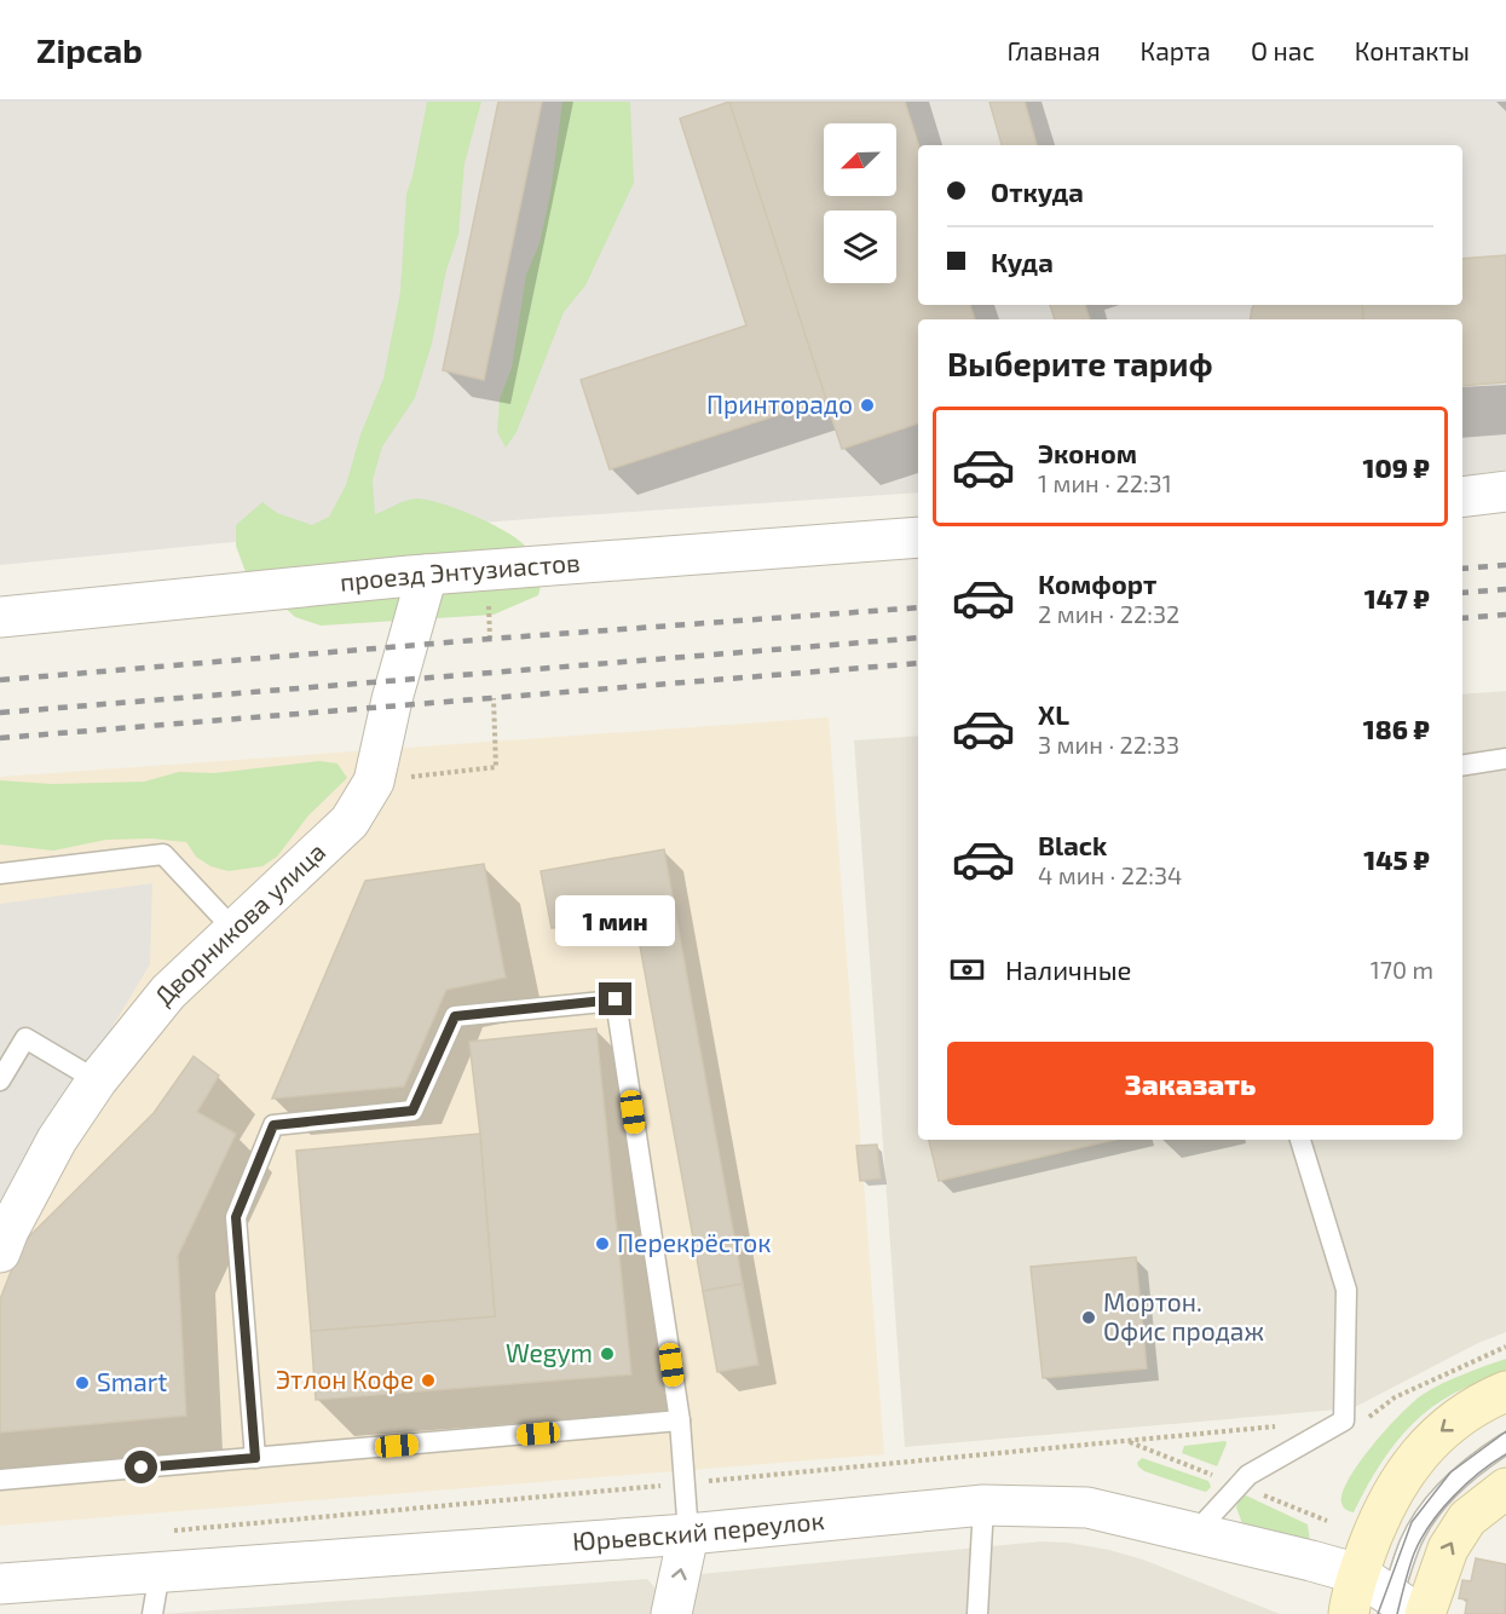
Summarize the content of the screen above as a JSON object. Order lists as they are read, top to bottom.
{
  "streets": {
    "street": ["проезд Энтузиастов", "Дворникова улица", "Юрьевский переулок"]
  },
  "crossings": [
    ["проезд Энтузиастов", "Дворникова улица"]
  ],
  "places": [
    "Принторадо",
    "Перекрёсток",
    "Мортон. Офис продаж",
    "Wegym",
    "Этлон Кофе",
    "Smart"
  ],
  "north": "bottom left",
  "page": {
    "header": "Zipcab",
    "nav": [
      "Главная",
      "Карта",
      "О нас",
      "Контакты"
    ],
    "banner": ["Откуда", "Куда"],
    "heading": "Выберите тариф",
    "list": [
      {
        "name": "Эконом",
        "note": "1 мин · 22:31",
        "value": "109 ₽"
      },
      {
        "name": "Комфорт",
        "note": "2 мин · 22:32",
        "value": "147 ₽"
      },
      {
        "name": "XL",
        "note": "3 мин · 22:33",
        "value": "186 ₽"
      },
      {
        "name": "Black",
        "note": "4 мин · 22:34",
        "value": "145 ₽"
      }
    ],
    "bubble": "1 мин",
    "pay": ["Наличные", "170 m"],
    "buttons": "Заказать"
  }
}
